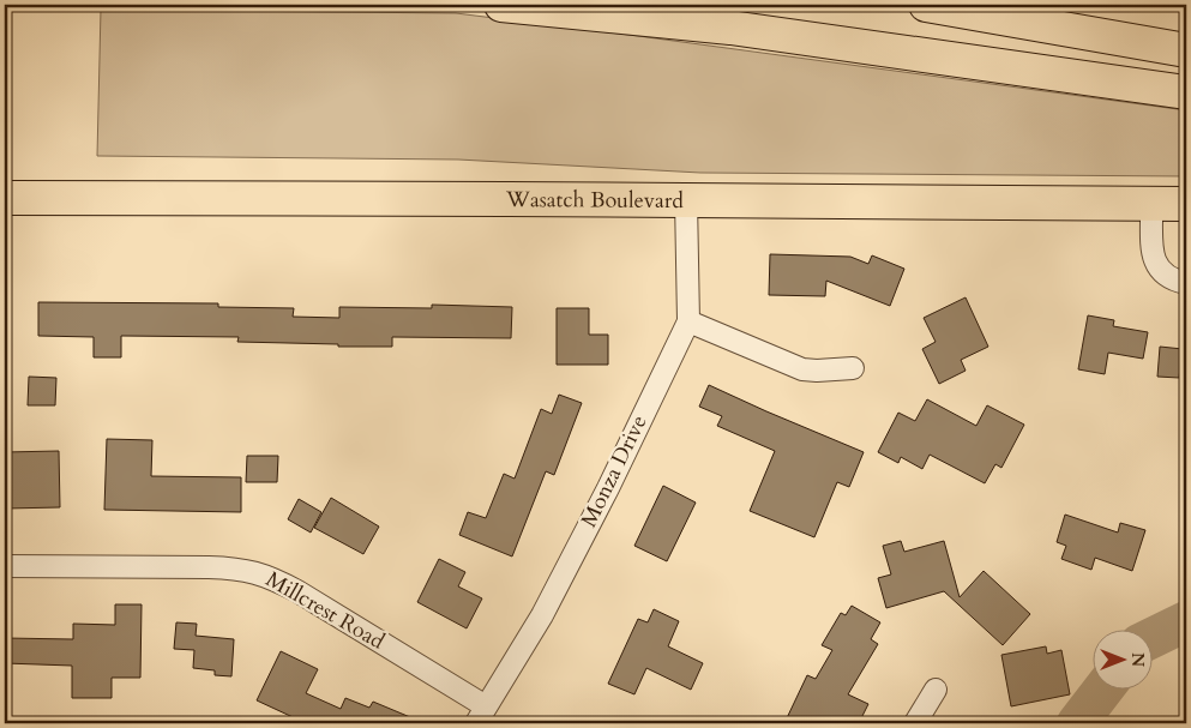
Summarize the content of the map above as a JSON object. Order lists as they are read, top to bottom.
{
  "streets": {
    "main road": ["Wasatch Boulevard"],
    "street": ["Monza Drive", "Millcrest Road"]
  },
  "crossings": [
    ["Wasatch Boulevard", "Monza Drive"],
    ["Monza Drive", "Millcrest Road"]
  ],
  "north": "right"
}
